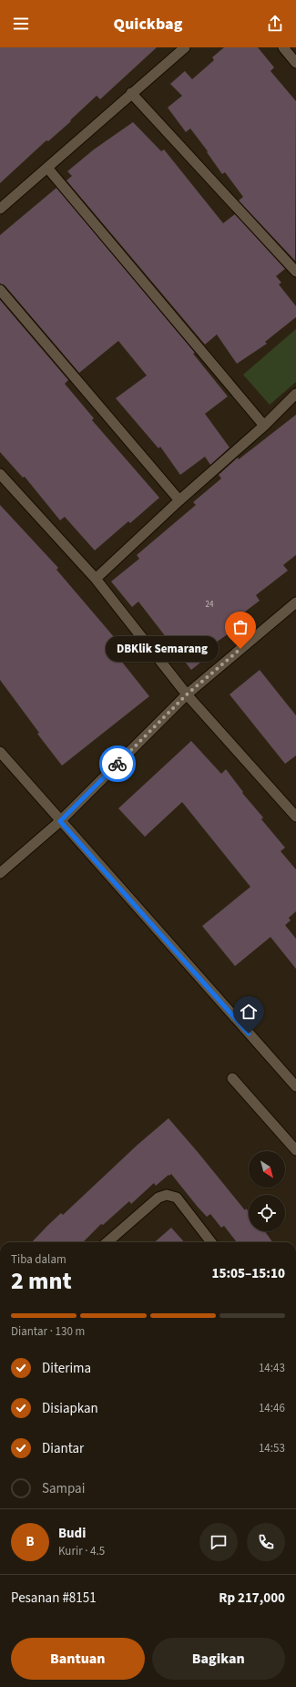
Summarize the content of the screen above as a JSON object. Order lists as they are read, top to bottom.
{
  "places": ["DBKlik Semarang"],
  "house_numbers": ["24"],
  "north": "bottom right",
  "page": {
    "header": "Quickbag",
    "bubble": "DBKlik Semarang",
    "heading": ["2 mnt", "Tiba dalam", "15:05–15:10"],
    "panel": [
      "Budi",
      "Kurir · 4.5",
      "Pesanan #8151",
      "Rp 217,000"
    ],
    "bar": "Diantar · 130 m",
    "list": [
      ["Diterima", "14:43"],
      ["Disiapkan", "14:46"],
      ["Diantar", "14:53"],
      "Sampai"
    ],
    "round": "B",
    "buttons": ["Bantuan", "Bagikan"]
  }
}
